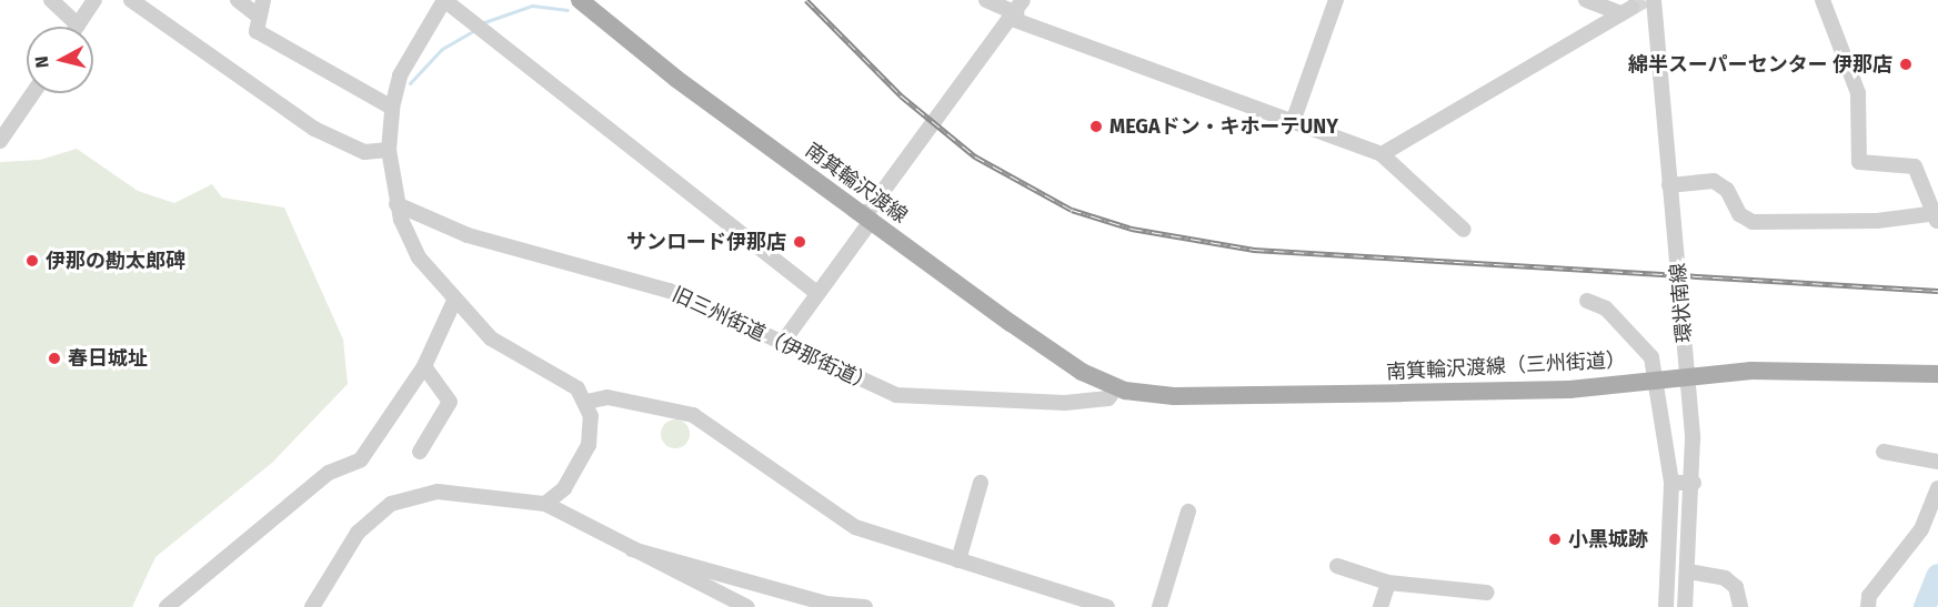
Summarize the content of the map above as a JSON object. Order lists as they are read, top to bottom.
{
  "streets": {
    "main road": ["南箕輪沢渡線", "南箕輪沢渡線（三州街道）"],
    "street": ["環状南線", "旧三州街道（伊那街道）"]
  },
  "crossings": [
    ["南箕輪沢渡線", "旧三州街道（伊那街道）"],
    ["南箕輪沢渡線", "南箕輪沢渡線（三州街道）"],
    ["環状南線", "南箕輪沢渡線（三州街道）"],
    ["旧三州街道（伊那街道）", "南箕輪沢渡線（三州街道）"]
  ],
  "places": [
    "綿半スーパーセンター 伊那店",
    "MEGAドン・キホーテUNY",
    "サンロード伊那店",
    "伊那の勘太郎碑",
    "春日城址",
    "小黒城跡"
  ],
  "north": "left"
}
